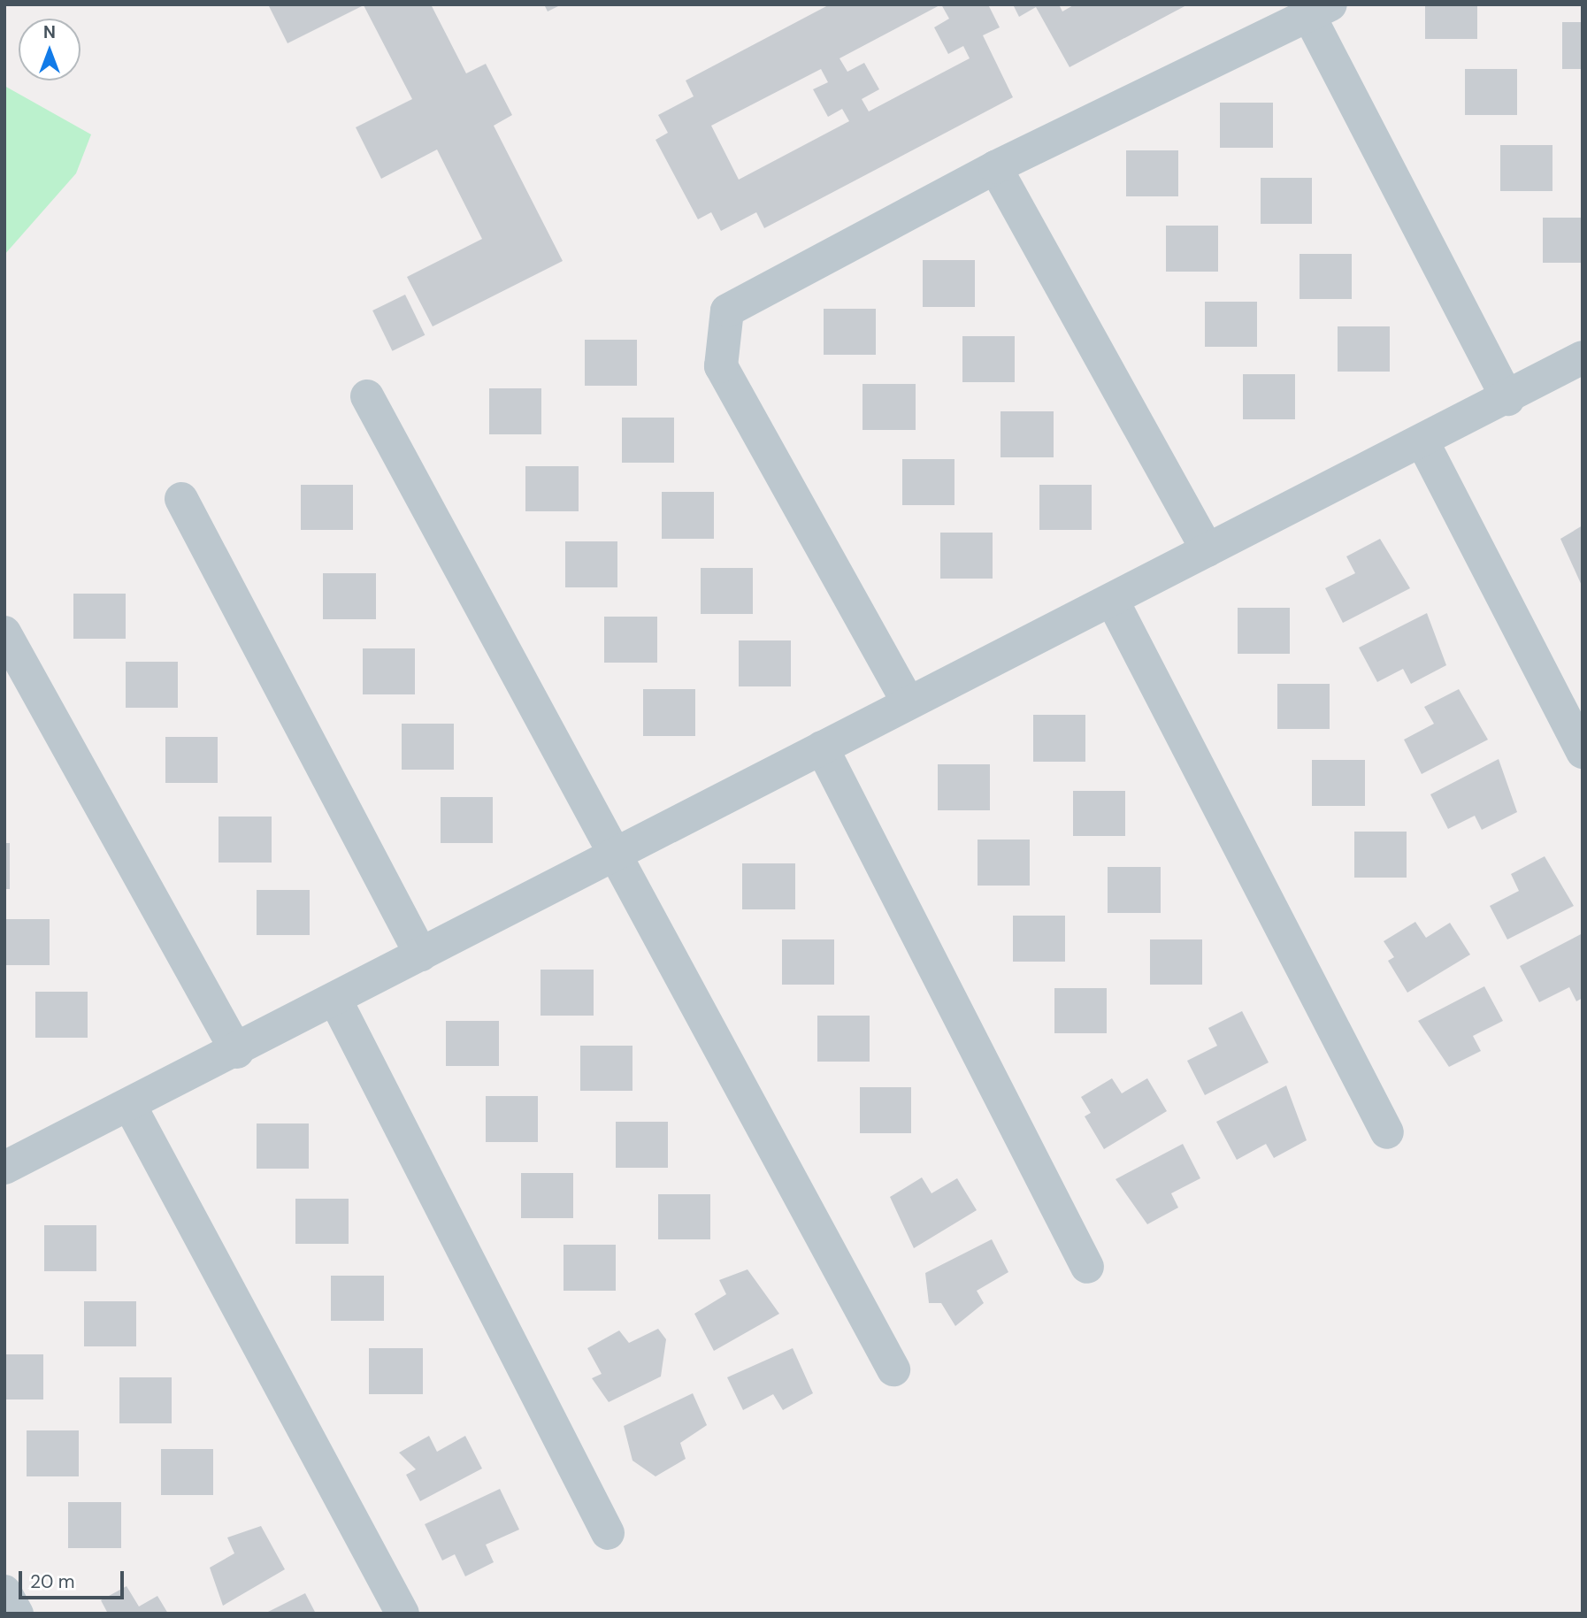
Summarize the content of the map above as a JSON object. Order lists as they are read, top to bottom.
{
  "scale_bar": "20 m",
  "north": "top"
}
